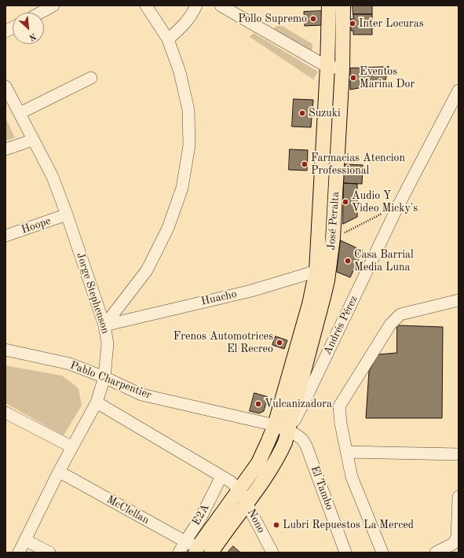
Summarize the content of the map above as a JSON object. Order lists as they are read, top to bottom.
{
  "streets": {
    "main road": ["José Peralta", "Andrés Pérez"],
    "street": [
      "Hoope",
      "Jorge Stephenson",
      "Huacho",
      "Pablo Charpentier",
      "El Tambo",
      "McClellan",
      "E2A",
      "Nono"
    ]
  },
  "crossings": [
    ["José Peralta", "Huacho"],
    ["José Peralta", "Andrés Pérez"],
    ["José Peralta", "Pablo Charpentier"],
    ["José Peralta", "El Tambo"],
    ["Hoope", "Jorge Stephenson"],
    ["Jorge Stephenson", "Huacho"],
    ["Jorge Stephenson", "Pablo Charpentier"],
    ["Jorge Stephenson", "McClellan"],
    ["Andrés Pérez", "Pablo Charpentier"],
    ["Andrés Pérez", "El Tambo"],
    ["Andrés Pérez", "Nono"],
    ["Pablo Charpentier", "El Tambo"],
    ["McClellan", "E2A"]
  ],
  "places": [
    "Pollo Supremo",
    "Inter Locuras",
    "Eventos Marina Dor",
    "Suzuki",
    "Farmacias Atencion Professional",
    "Audio Y Video Micky's",
    "Casa Barrial Media Luna",
    "Frenos Automotrices El Recreo",
    "Vulcanizadora",
    "Lubri Repuestos La Merced"
  ],
  "north": "bottom right"
}
